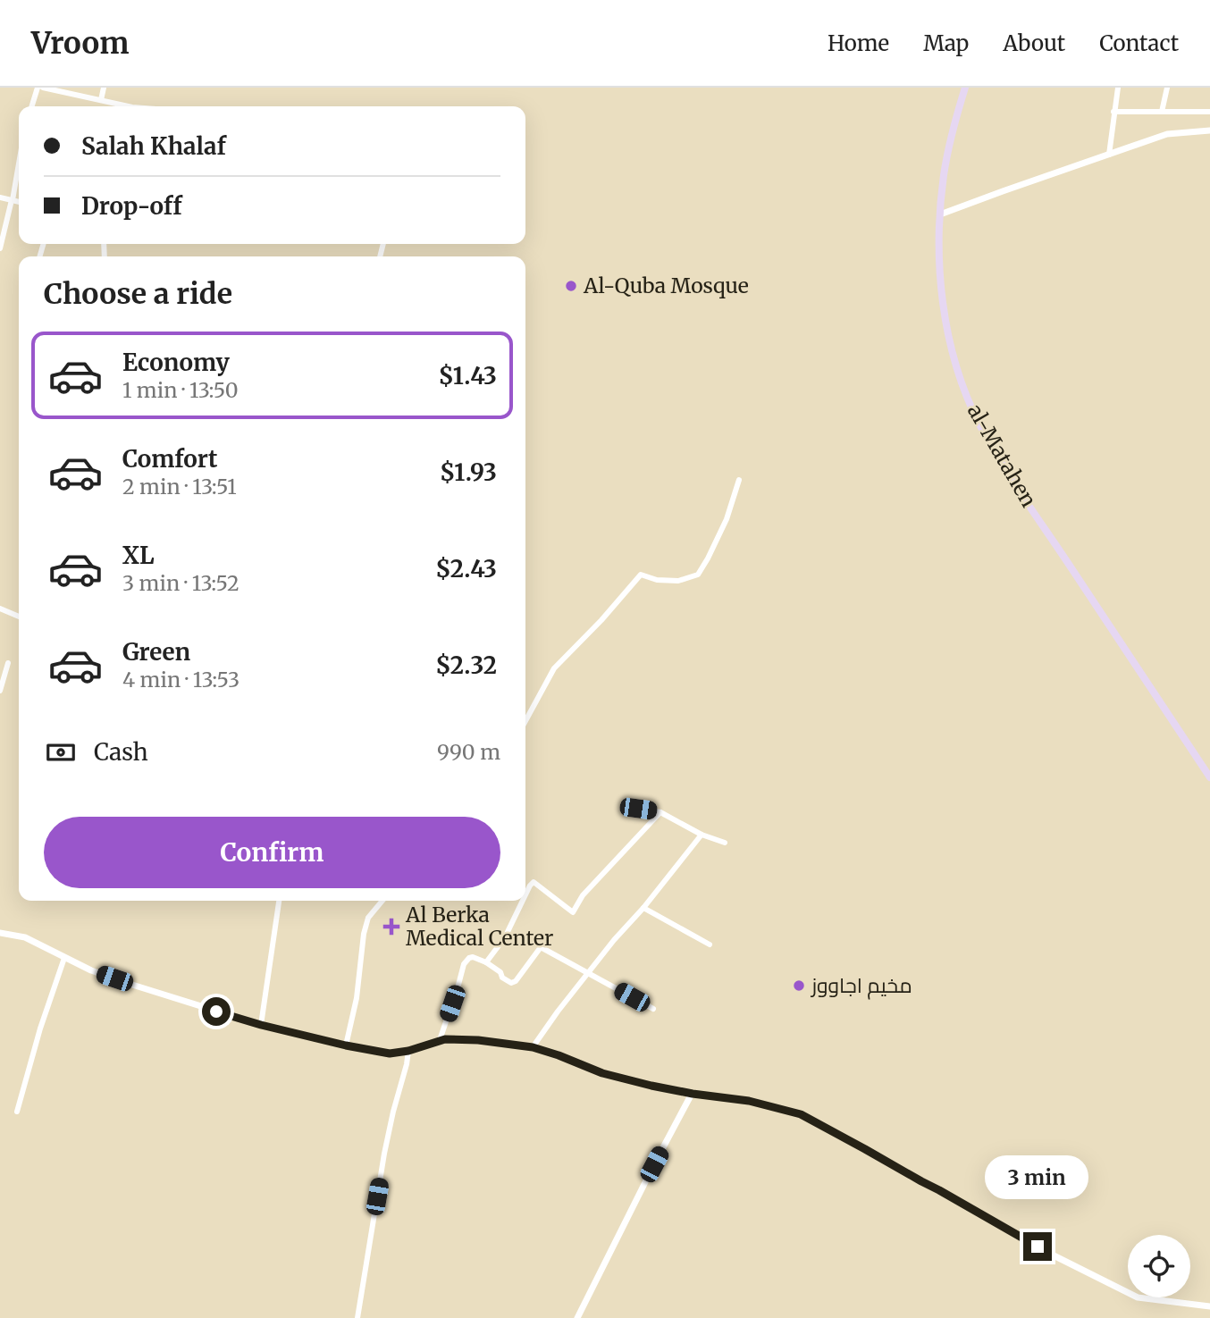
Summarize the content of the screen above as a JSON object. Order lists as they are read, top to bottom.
{
  "streets": {
    "main road": ["al-Matahen"]
  },
  "places": {
    "other": ["Al-Quba Mosque", "مخيم اجاووز"],
    "health": ["Al Berka Medical Center"]
  },
  "page": {
    "header": "Vroom",
    "nav": [
      "Home",
      "Map",
      "About",
      "Contact"
    ],
    "banner": ["Salah Khalaf", "Drop-off"],
    "heading": "Choose a ride",
    "list": [
      {
        "name": "Economy",
        "note": "1 min · 13:50",
        "value": "$1.43"
      },
      {
        "name": "Comfort",
        "note": "2 min · 13:51",
        "value": "$1.93"
      },
      {
        "name": "XL",
        "note": "3 min · 13:52",
        "value": "$2.43"
      },
      {
        "name": "Green",
        "note": "4 min · 13:53",
        "value": "$2.32"
      }
    ],
    "pay": ["Cash", "990 m"],
    "buttons": "Confirm",
    "bubble": "3 min"
  }
}
